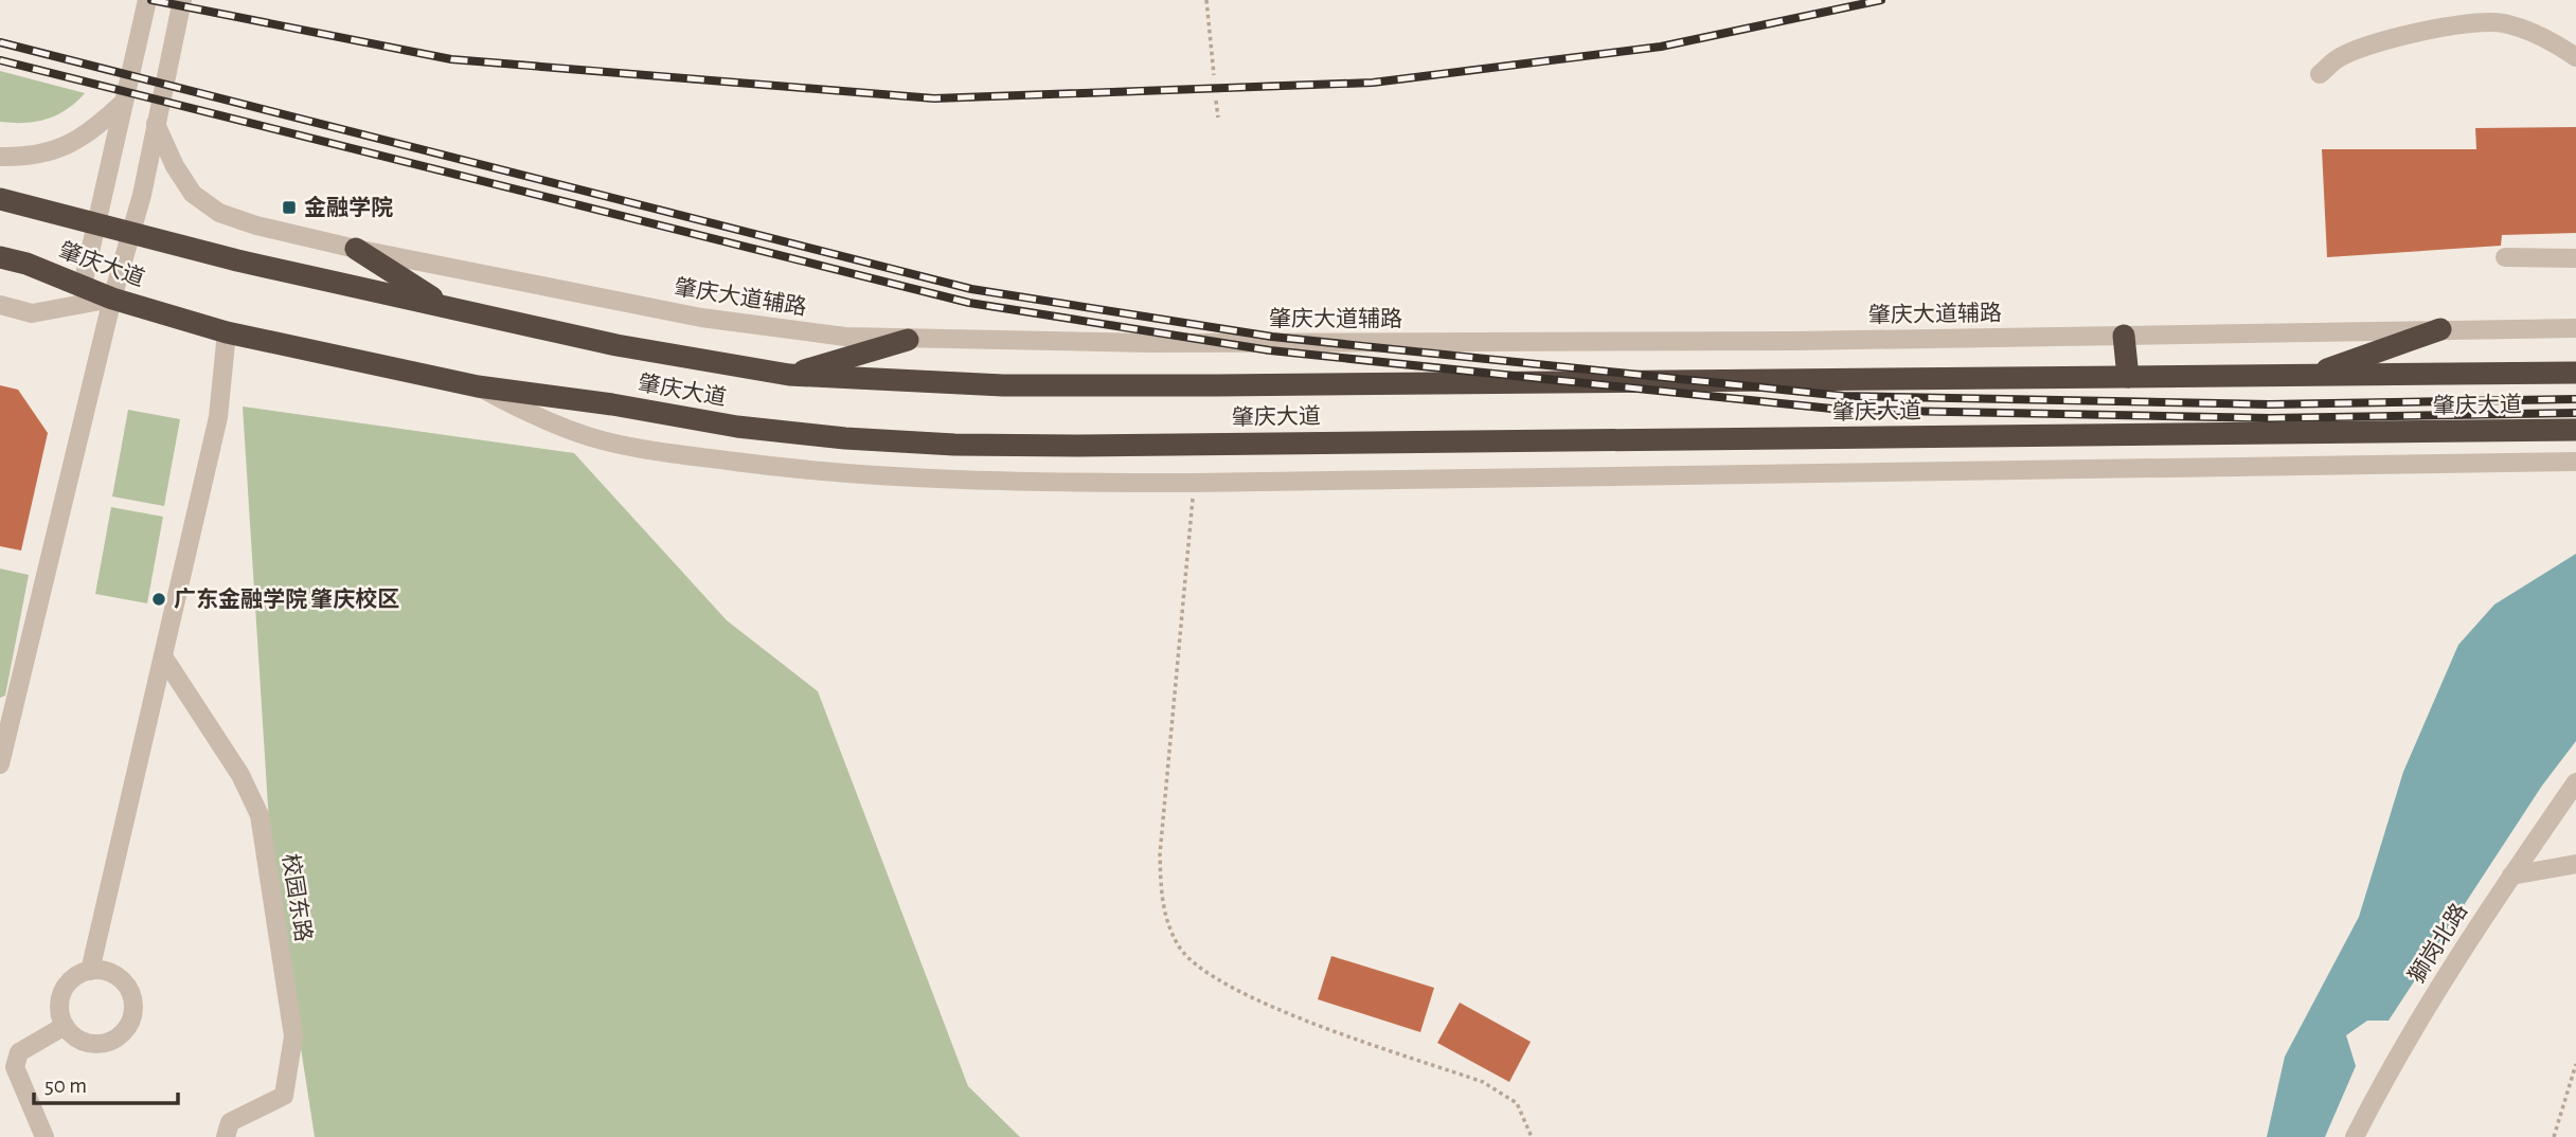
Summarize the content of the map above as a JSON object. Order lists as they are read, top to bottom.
{
  "streets": {
    "highway": ["肇庆大道"],
    "street": ["肇庆大道辅路", "校园东路", "獅岗北路"]
  },
  "places": {
    "transit": ["金融学院"],
    "other": ["广东金融学院 肇庆校区"]
  },
  "scale_bar": "50 m"
}
